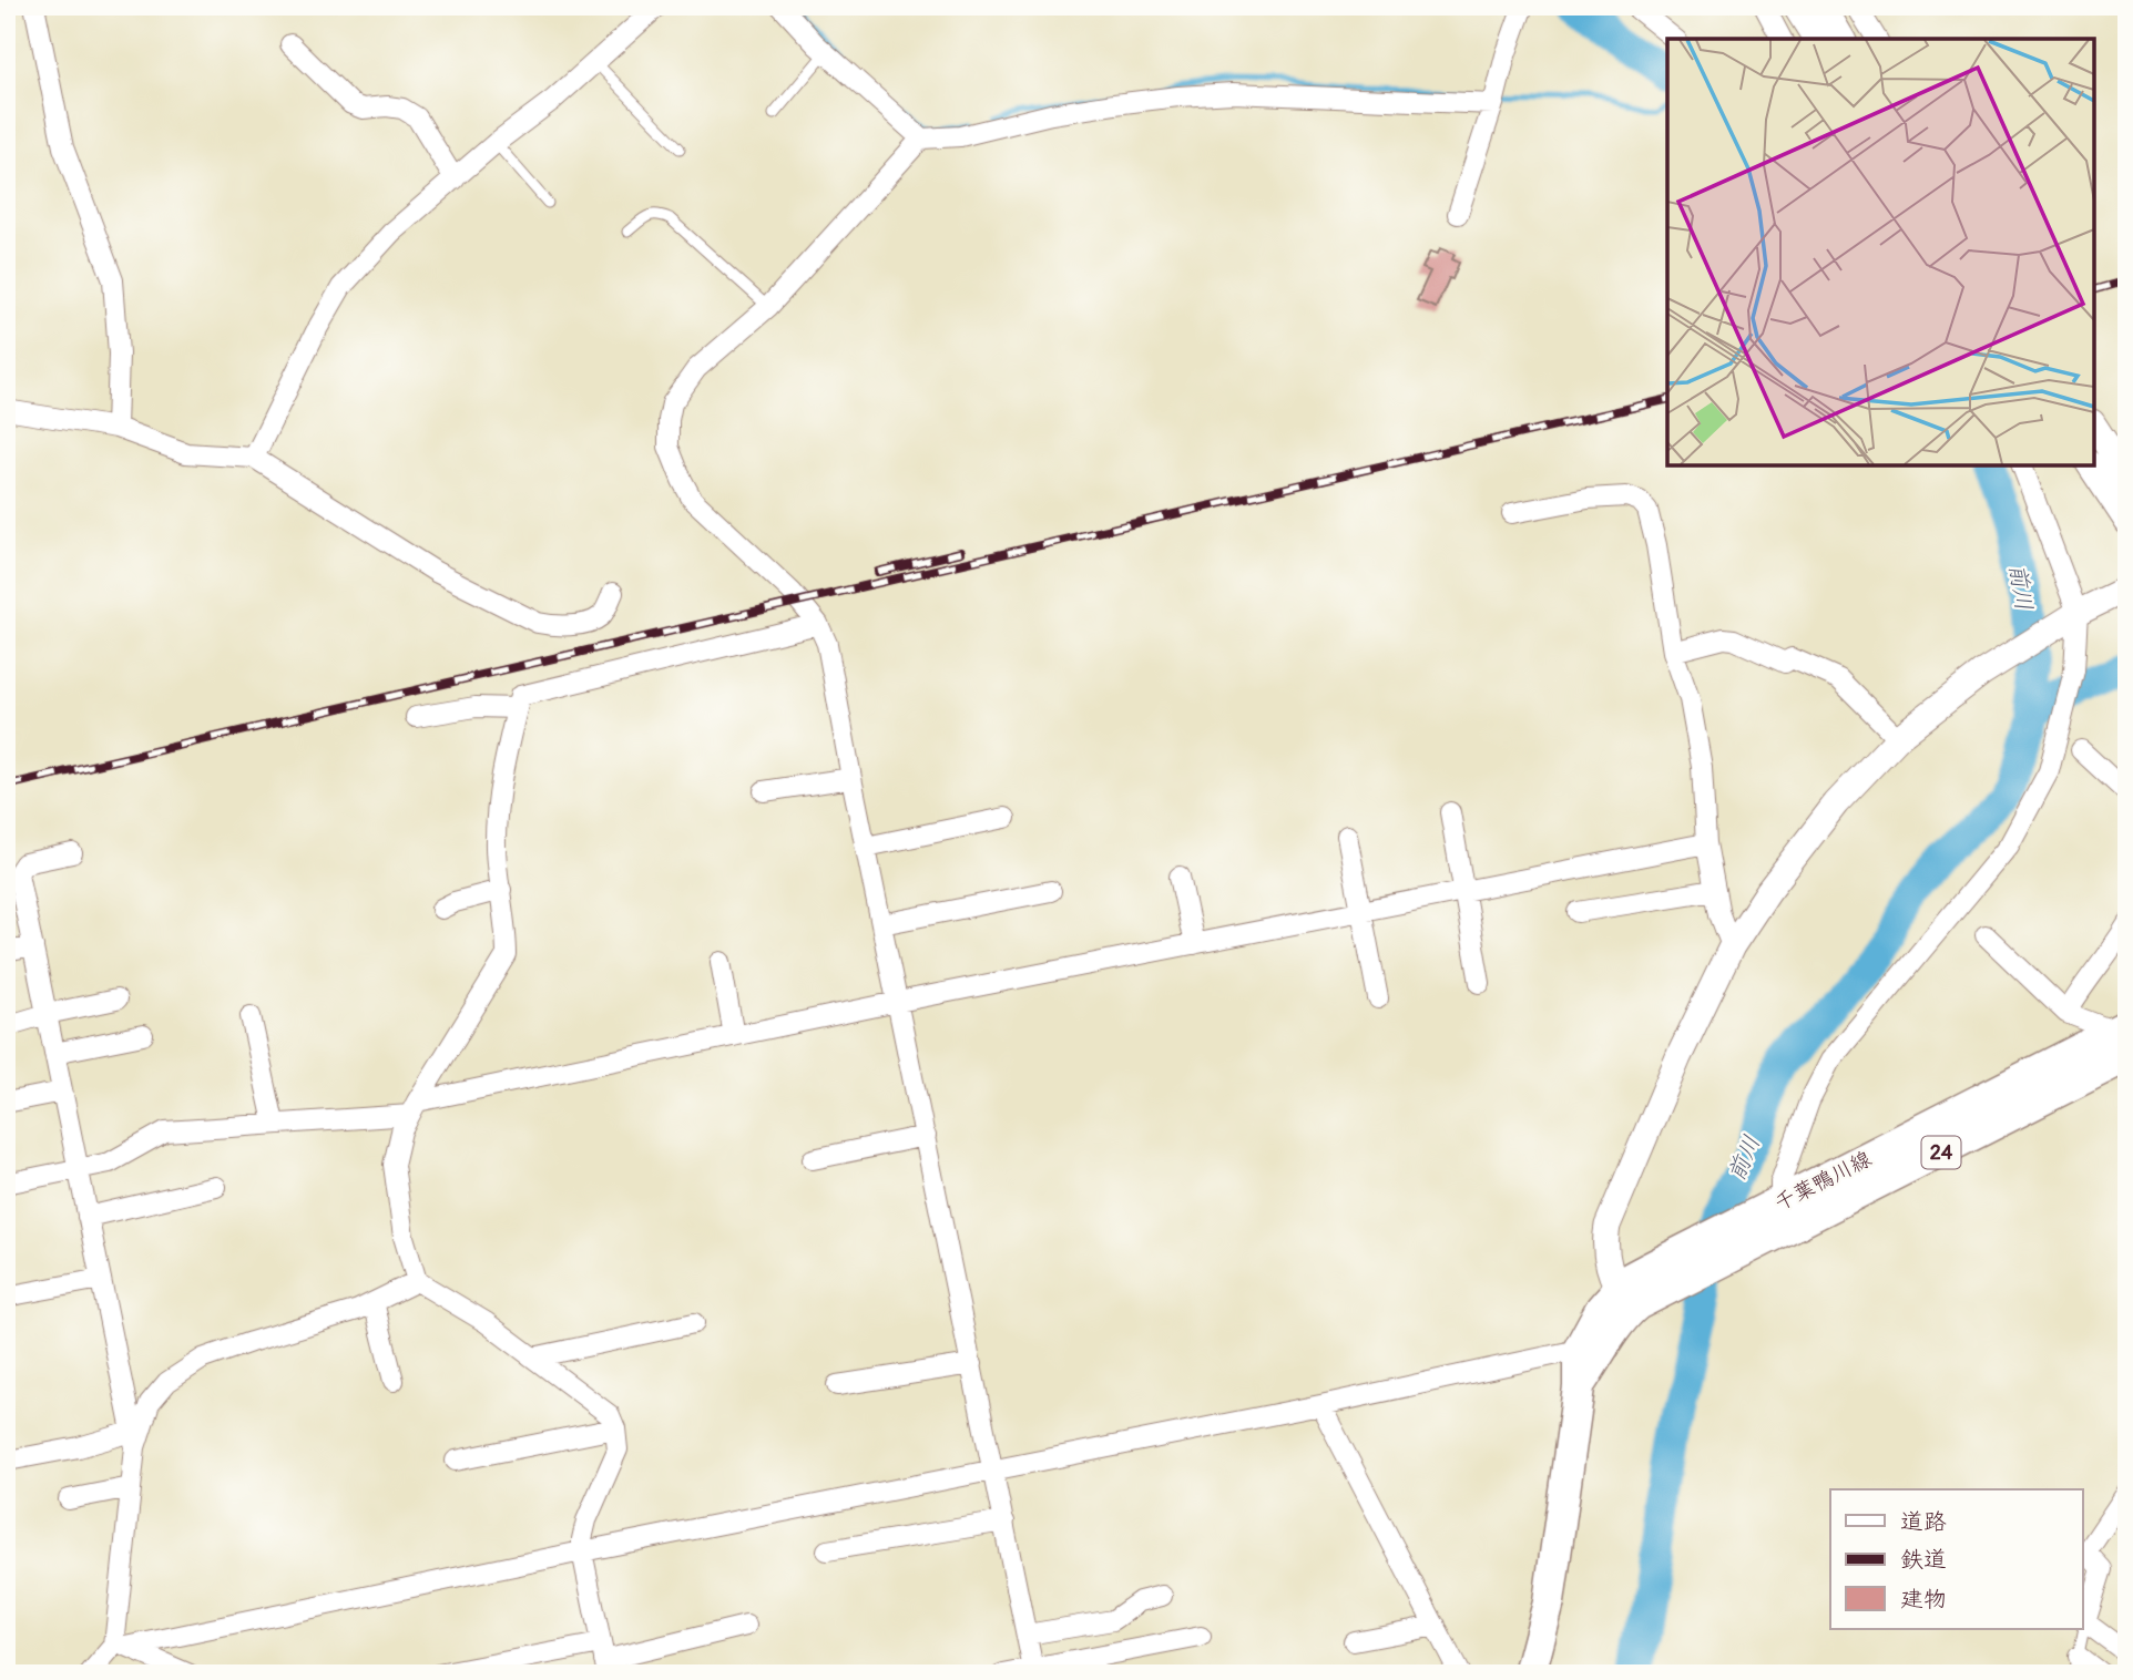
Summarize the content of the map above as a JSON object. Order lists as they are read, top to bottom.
{
  "streets": {
    "main road": ["24", "千葉鴨川線"]
  },
  "water": ["前川"],
  "legend": ["道路", "鉄道", "建物"]
}
